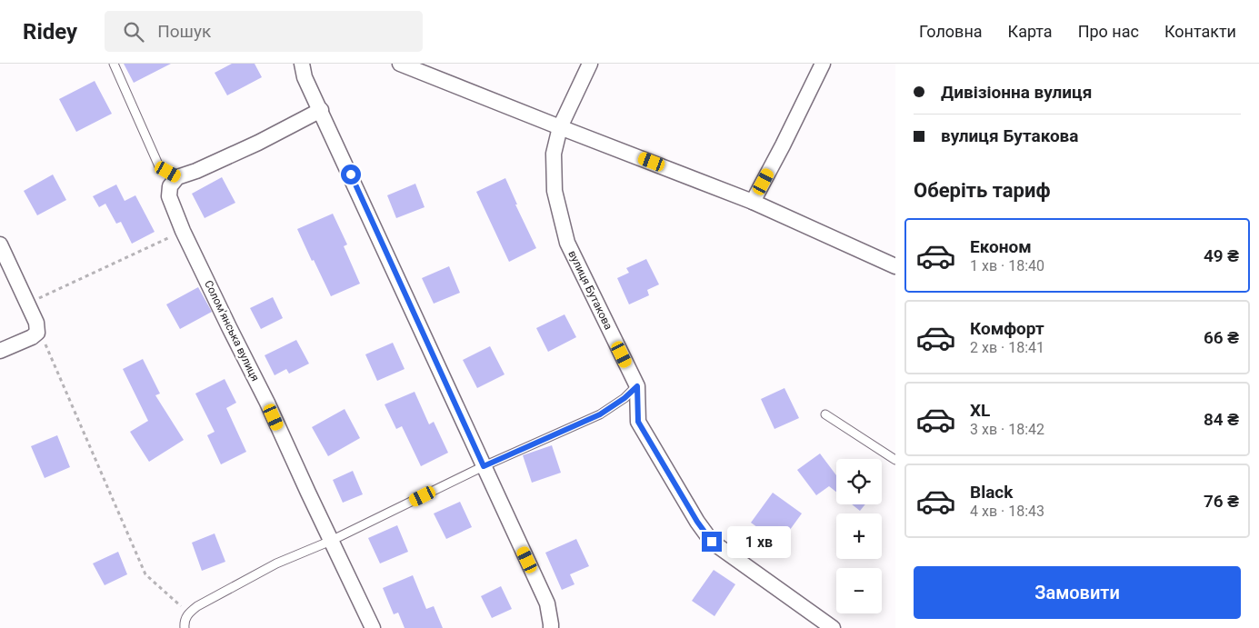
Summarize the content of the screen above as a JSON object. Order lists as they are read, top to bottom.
{
  "streets": {
    "street": ["вулиця Бутакова", "Соломʼянська вулиця"]
  },
  "page": {
    "header": "Ridey",
    "search": "Пошук",
    "nav": [
      "Головна",
      "Карта",
      "Про нас",
      "Контакти"
    ],
    "banner": ["Дивізіонна вулиця", "вулиця Бутакова"],
    "heading": "Оберіть тариф",
    "list": [
      {
        "name": "Економ",
        "note": "1 хв · 18:40",
        "value": "49 ₴"
      },
      {
        "name": "Комфорт",
        "note": "2 хв · 18:41",
        "value": "66 ₴"
      },
      {
        "name": "XL",
        "note": "3 хв · 18:42",
        "value": "84 ₴"
      },
      {
        "name": "Black",
        "note": "4 хв · 18:43",
        "value": "76 ₴"
      }
    ],
    "map_buttons": ["+", "−"],
    "bubble": "1 хв",
    "buttons": "Замовити"
  }
}
